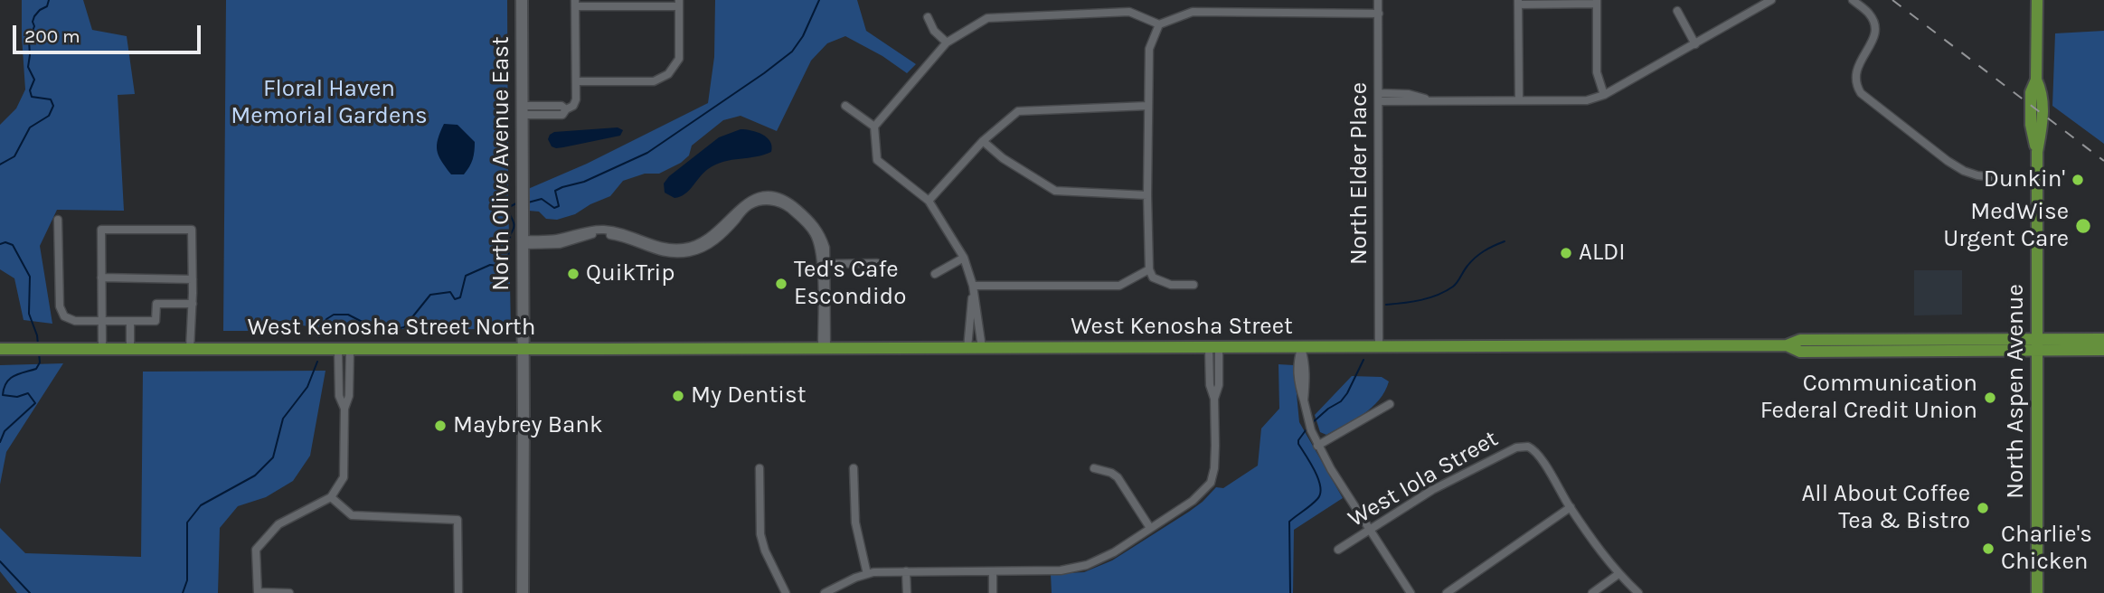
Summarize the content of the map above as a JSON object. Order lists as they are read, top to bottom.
{
  "streets": {
    "main road": ["West Kenosha Street", "West Kenosha Street North", "North Aspen Avenue"],
    "street": ["North Olive Avenue East", "North Elder Place", "West Iola Street"]
  },
  "crossings": [
    ["North Olive Avenue East", "West Kenosha Street North"],
    ["North Elder Place", "West Kenosha Street"],
    ["West Kenosha Street", "West Kenosha Street North"],
    ["West Kenosha Street", "North Aspen Avenue"]
  ],
  "parks": ["Floral Haven Memorial Gardens"],
  "places": [
    "Dunkin'",
    "MedWise Urgent Care",
    "ALDI",
    "QuikTrip",
    "Ted's Cafe Escondido",
    "My Dentist",
    "Communication Federal Credit Union",
    "Maybrey Bank",
    "All About Coffee Tea & Bistro",
    "Charlie's Chicken"
  ],
  "scale_bar": "200 m"
}
